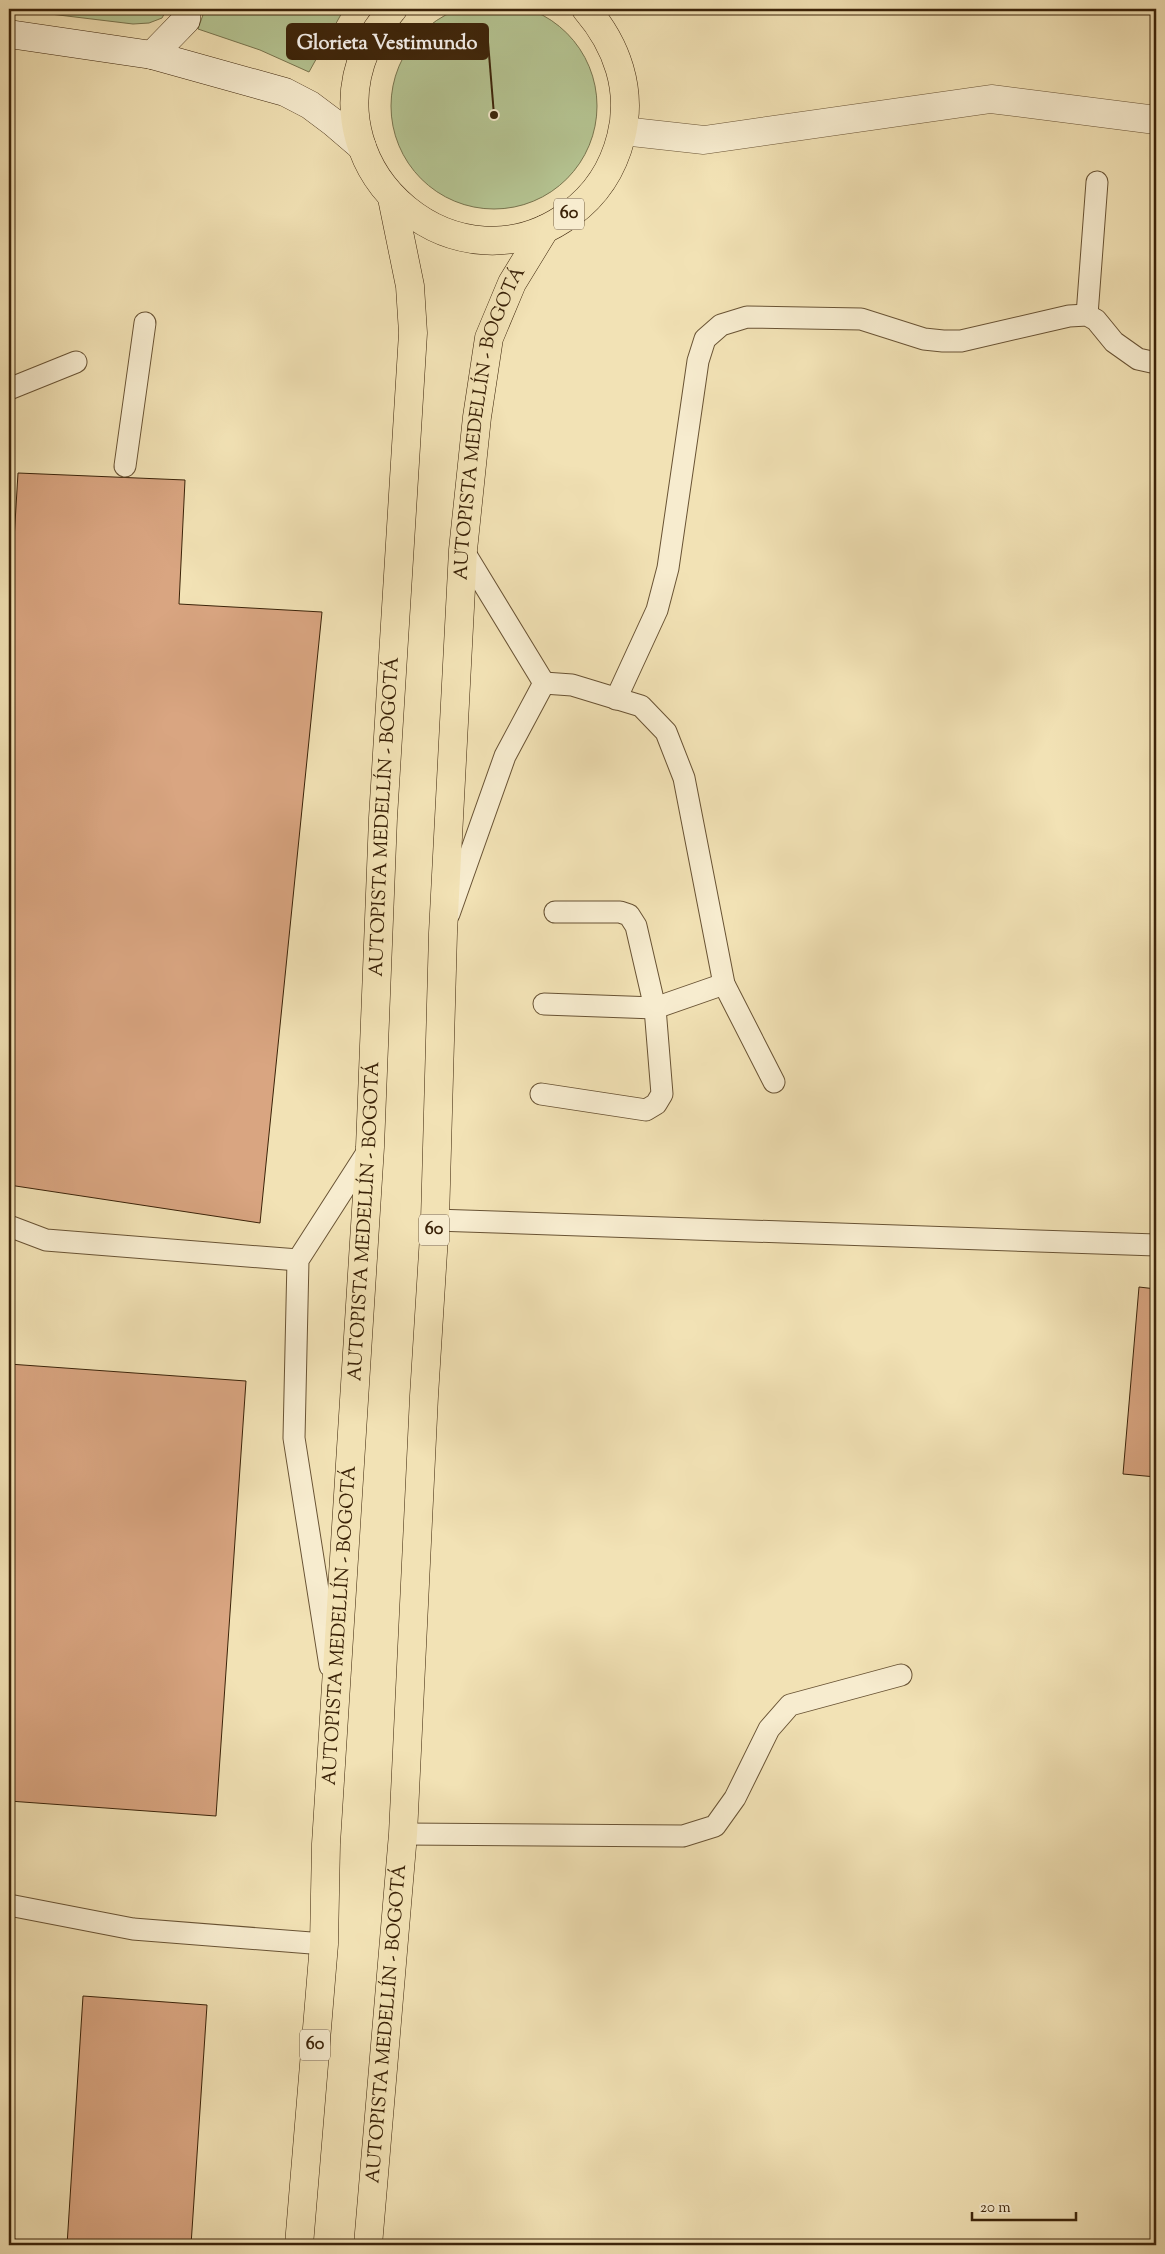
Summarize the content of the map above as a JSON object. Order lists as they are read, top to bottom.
{
  "streets": {
    "highway": ["60", "AUTOPISTA MEDELLÍN - BOGOTÁ"]
  },
  "places": ["Glorieta Vestimundo"],
  "scale_bar": "20 m"
}
